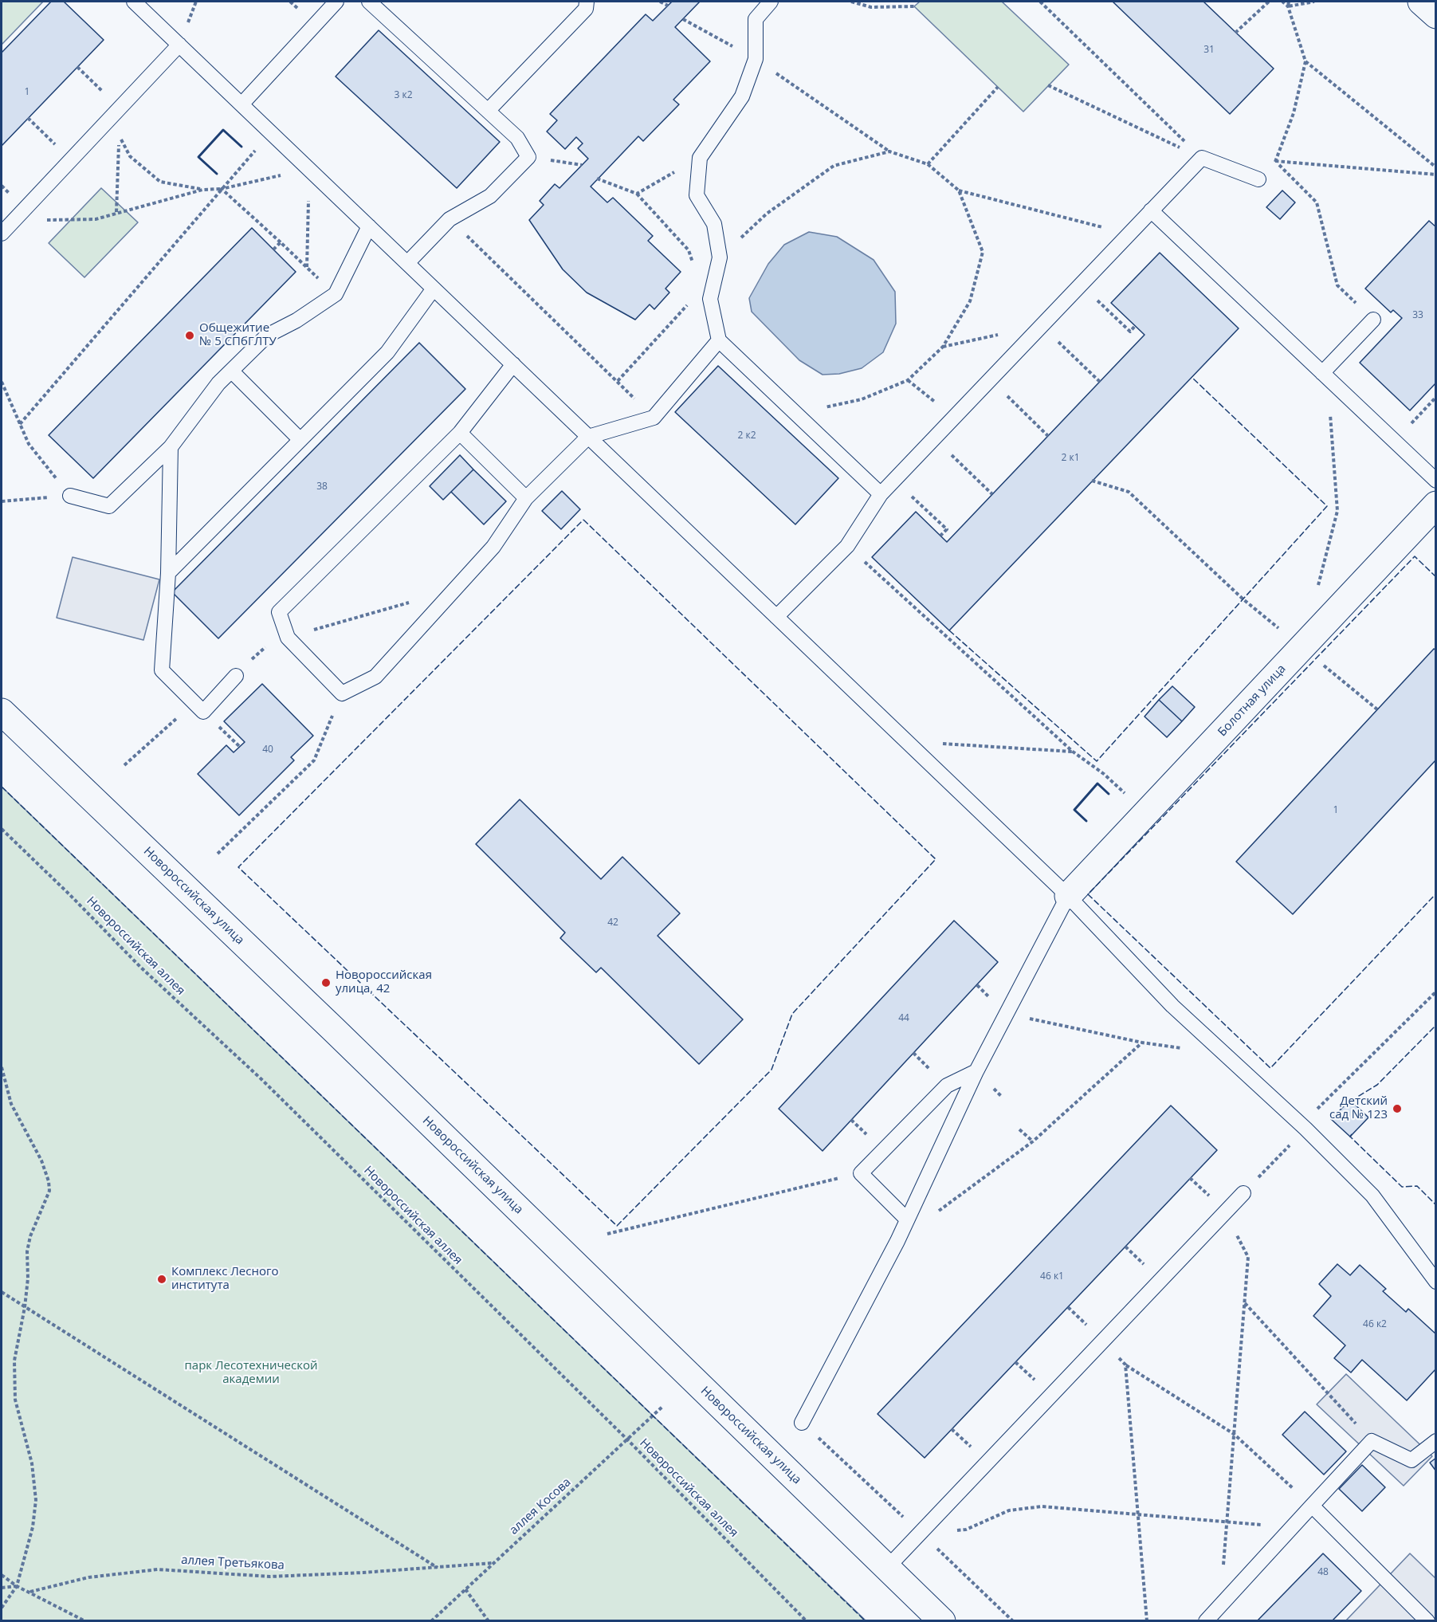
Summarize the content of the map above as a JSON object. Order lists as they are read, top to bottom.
{
  "streets": {
    "main road": ["Болотная улица", "Новороссийская улица"],
    "path": ["Новороссийская аллея", "аллея Косова", "аллея Третьякова"]
  },
  "crossings": [
    ["Новороссийская аллея", "аллея Косова"],
    ["аллея Косова", "аллея Третьякова"]
  ],
  "parks": ["парк Лесотехнической академии"],
  "places": [
    "Общежитие № 5 СПбГЛТУ",
    "Новороссийская улица, 42",
    "Детский сад № 123",
    "Комплекс Лесного института"
  ],
  "house_numbers": [
    "31",
    "1",
    "3 к2",
    "33",
    "2 к2",
    "2 к1",
    "38",
    "40",
    "1",
    "42",
    "44",
    "46 к1",
    "46 к2",
    "48"
  ]
}
